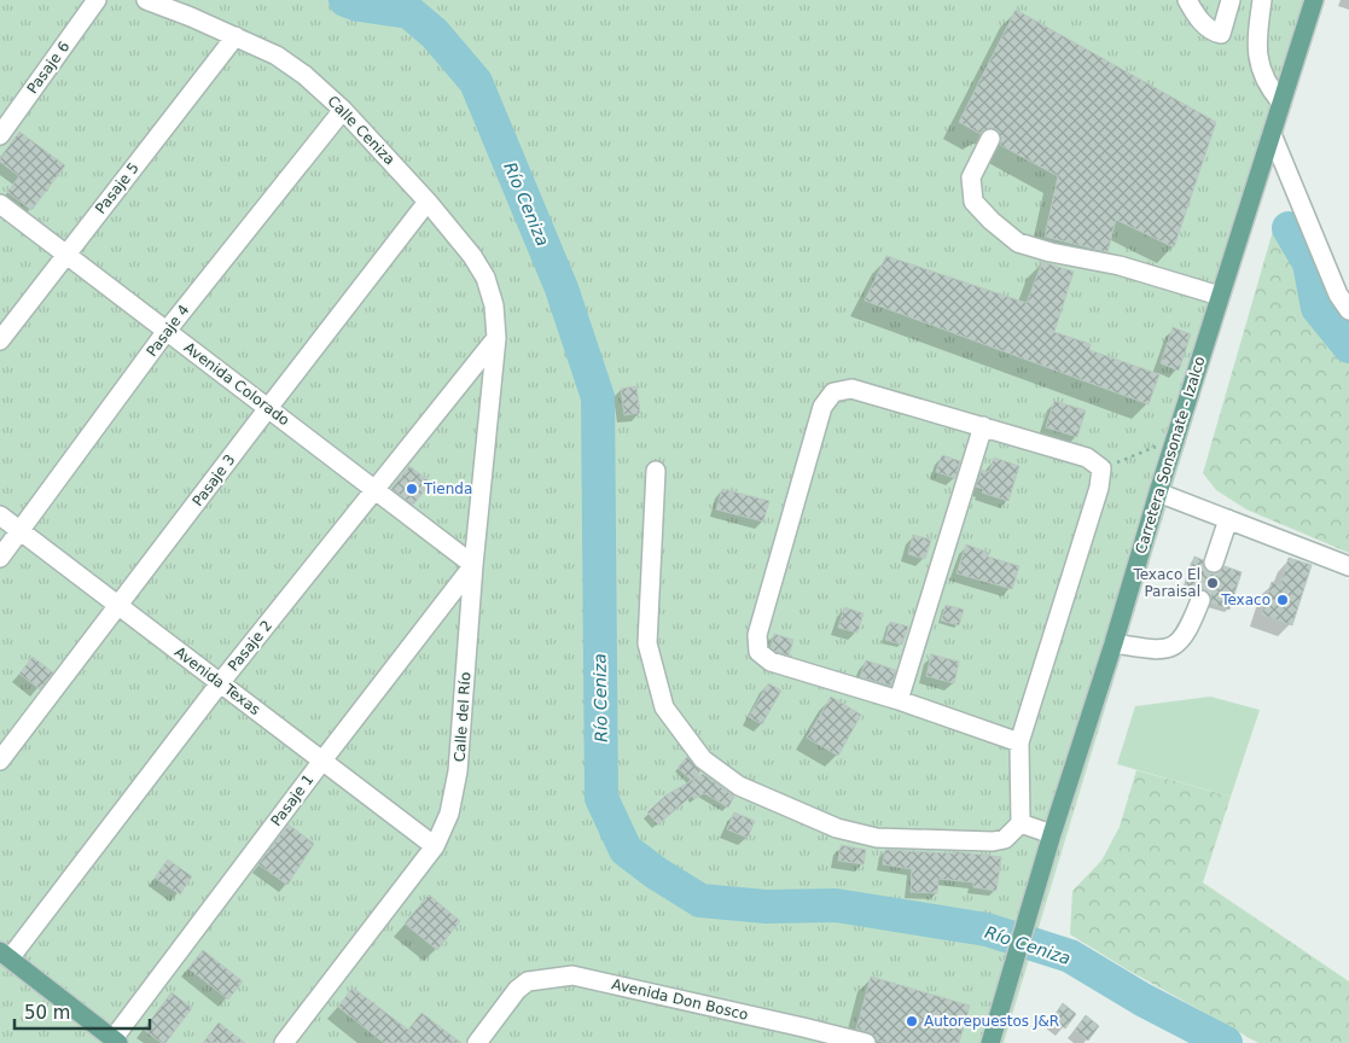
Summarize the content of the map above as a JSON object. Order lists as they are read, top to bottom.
{
  "streets": {
    "main road": ["Carretera Sonsonate - Izalco"],
    "street": [
      "Pasaje 6",
      "Calle Ceniza",
      "Pasaje 5",
      "Pasaje 4",
      "Avenida Colorado",
      "Pasaje 3",
      "Pasaje 2",
      "Avenida Texas",
      "Calle del Río",
      "Pasaje 1",
      "Avenida Don Bosco"
    ]
  },
  "crossings": [
    ["Calle Ceniza", "Pasaje 5"],
    ["Calle Ceniza", "Pasaje 4"],
    ["Calle Ceniza", "Pasaje 3"],
    ["Calle Ceniza", "Pasaje 2"],
    ["Calle Ceniza", "Calle del Río"],
    ["Pasaje 5", "Avenida Colorado"],
    ["Pasaje 4", "Avenida Colorado"],
    ["Pasaje 4", "Avenida Texas"],
    ["Avenida Colorado", "Pasaje 3"],
    ["Avenida Colorado", "Pasaje 2"],
    ["Avenida Colorado", "Calle del Río"],
    ["Avenida Colorado", "Pasaje 1"],
    ["Pasaje 3", "Avenida Texas"],
    ["Pasaje 2", "Avenida Texas"],
    ["Pasaje 2", "Calle del Río"],
    ["Avenida Texas", "Calle del Río"],
    ["Avenida Texas", "Pasaje 1"],
    ["Calle del Río", "Pasaje 1"]
  ],
  "water": ["Río Ceniza"],
  "places": [
    "Tienda",
    "Texaco El Paraisal",
    "Texaco",
    "Autorepuestos J&R"
  ],
  "scale_bar": "50 m"
}
